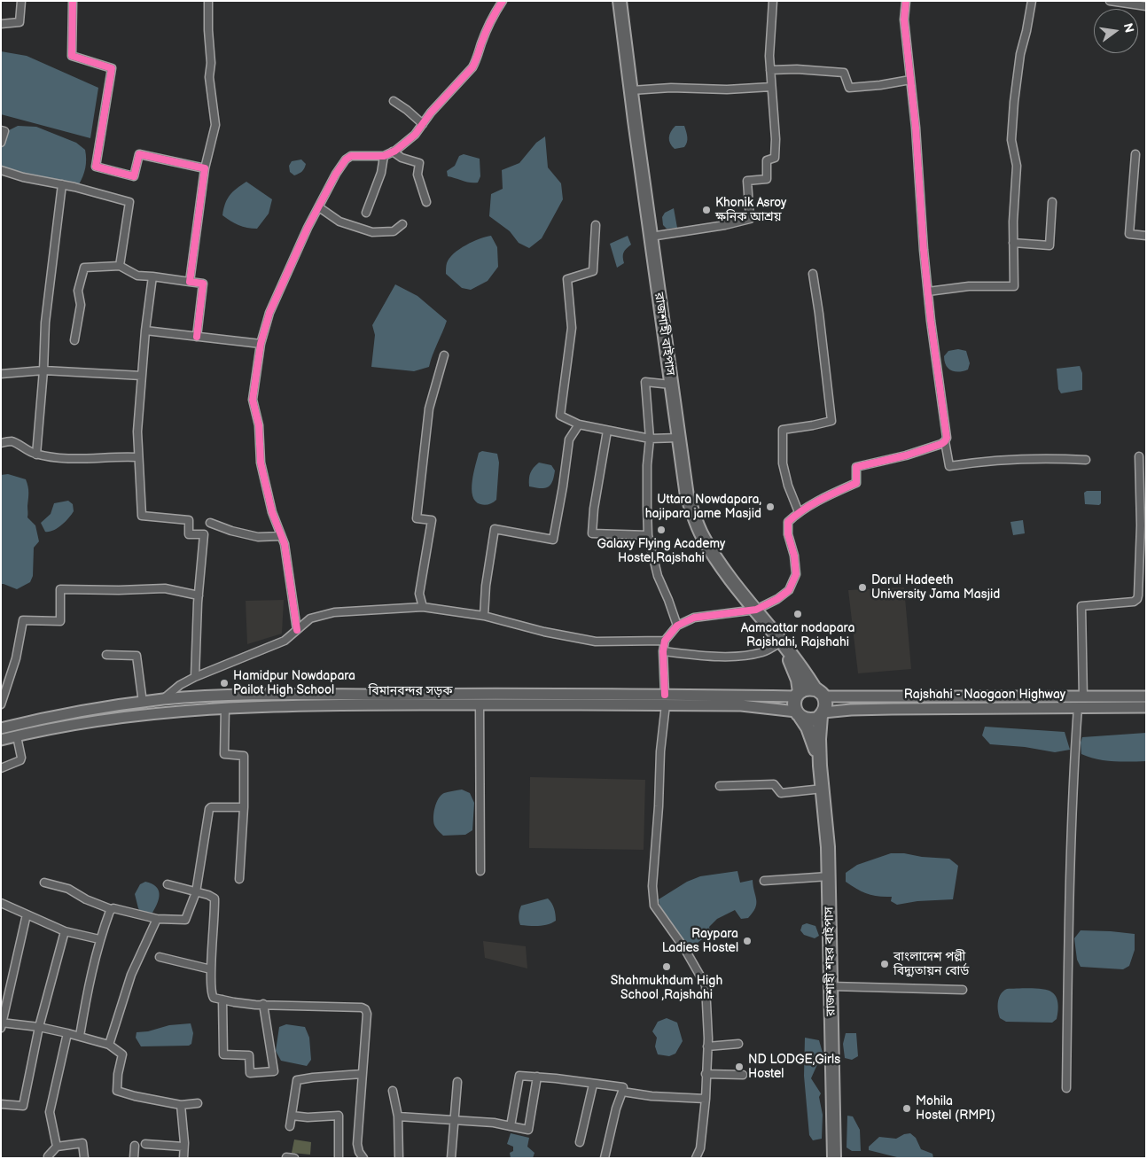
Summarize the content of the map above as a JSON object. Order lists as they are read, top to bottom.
{
  "streets": {
    "highway": ["রাজশাহী বাইপাস", "রাজশাহী শহর বাইপাস"],
    "main road": ["বিমানবন্দর সড়ক", "Rajshahi - Naogaon Highway"]
  },
  "crossings": [
    ["বিমানবন্দর সড়ক", "Rajshahi - Naogaon Highway"]
  ],
  "places": [
    "Khonik Asroy ক্ষনিক আশ্রয়",
    "Uttara Nowdapara, hajipara jame Masjid",
    "Galaxy Flying Academy Hostel,Rajshahi",
    "Darul Hadeeth University Jama Masjid",
    "Aamcattar nodapara Rajshahi, Rajshahi",
    "Hamidpur Nowdapara Pailot High School",
    "Raypara Ladies Hostel",
    "বাংলাদেশ পল্লী বিদ্যুতায়ন বোর্ড",
    "Shahmukhdum High School ,Rajshahi",
    "ND LODGE,Girls Hostel",
    "Mohila Hostel (RMPI)"
  ],
  "north": "right"
}
